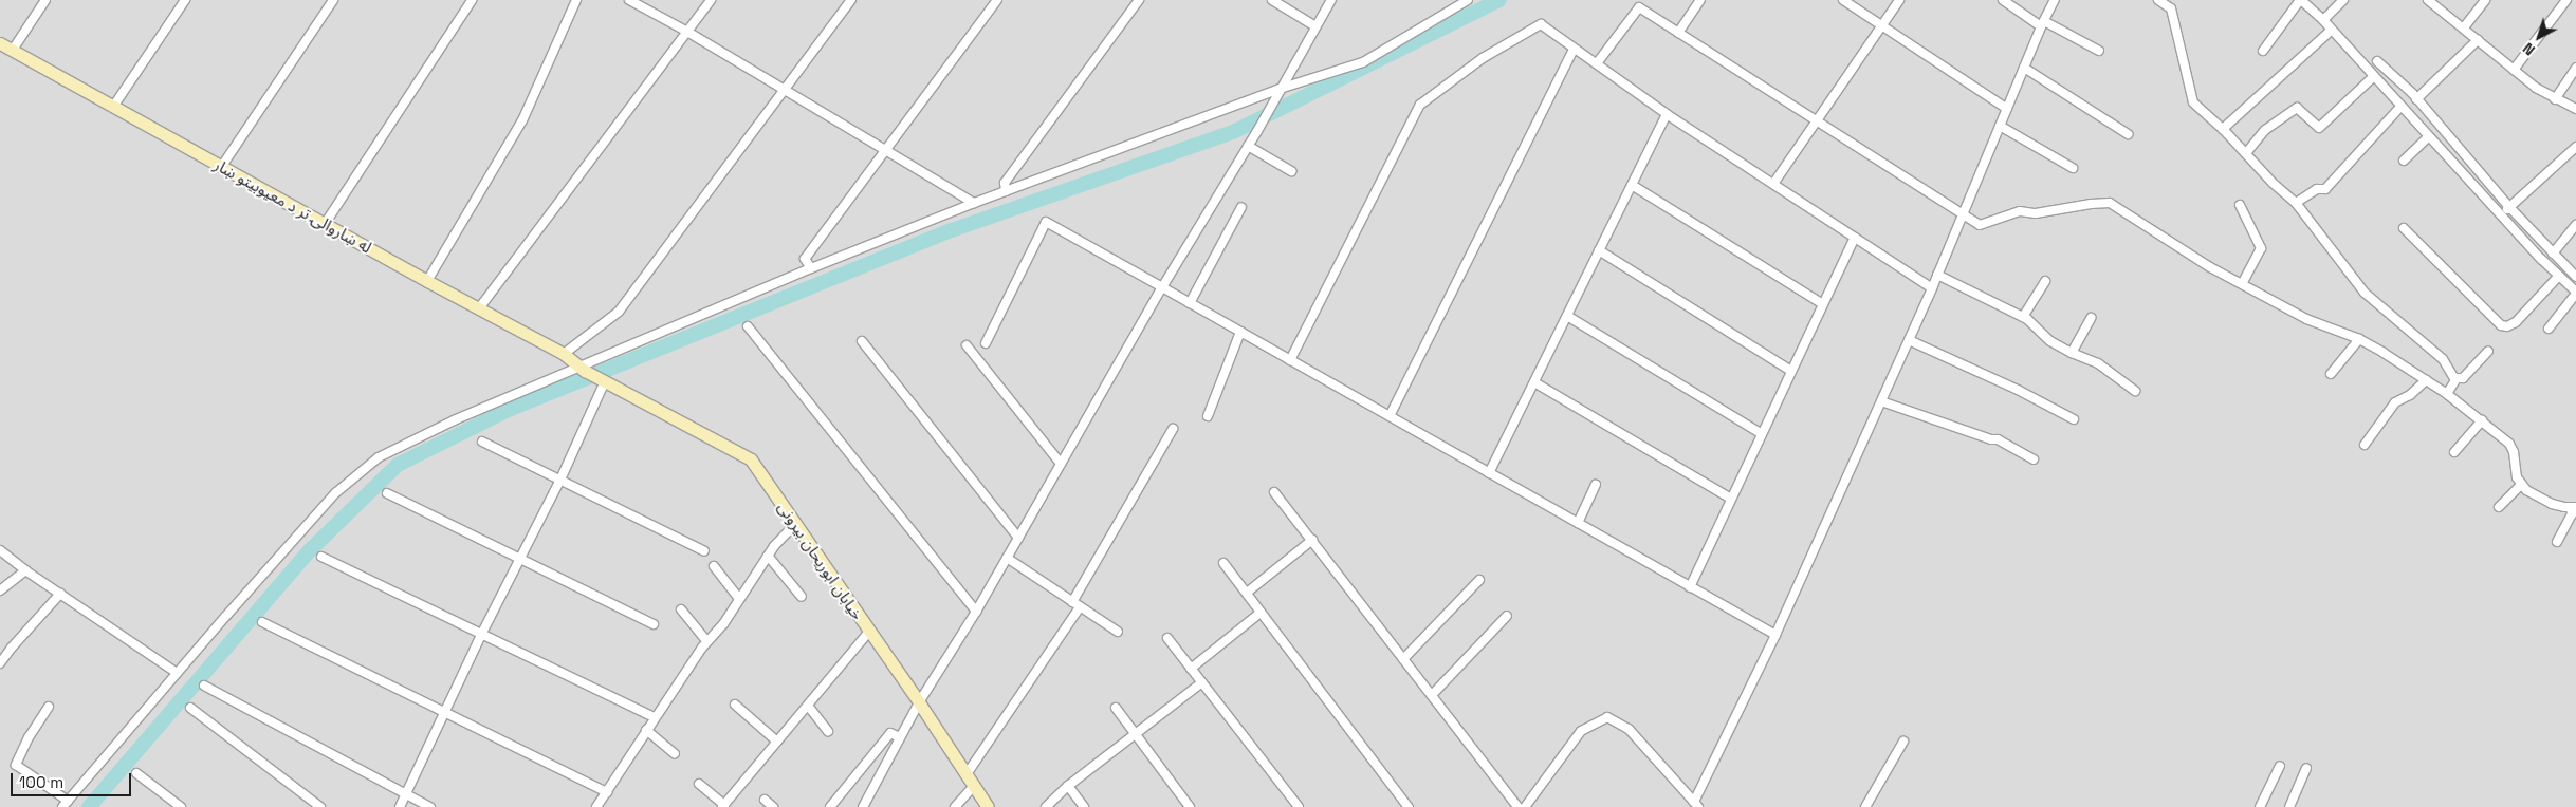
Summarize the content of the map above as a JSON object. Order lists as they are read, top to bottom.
{
  "streets": {
    "street": ["له ښاروالۍ تر د معیوبیتو ښار", "خیابان ابوریحان بیرونی"]
  },
  "crossings": [
    ["له ښاروالۍ تر د معیوبیتو ښار", "خیابان ابوریحان بیرونی"]
  ],
  "scale_bar": "100 m",
  "north": "bottom left"
}
